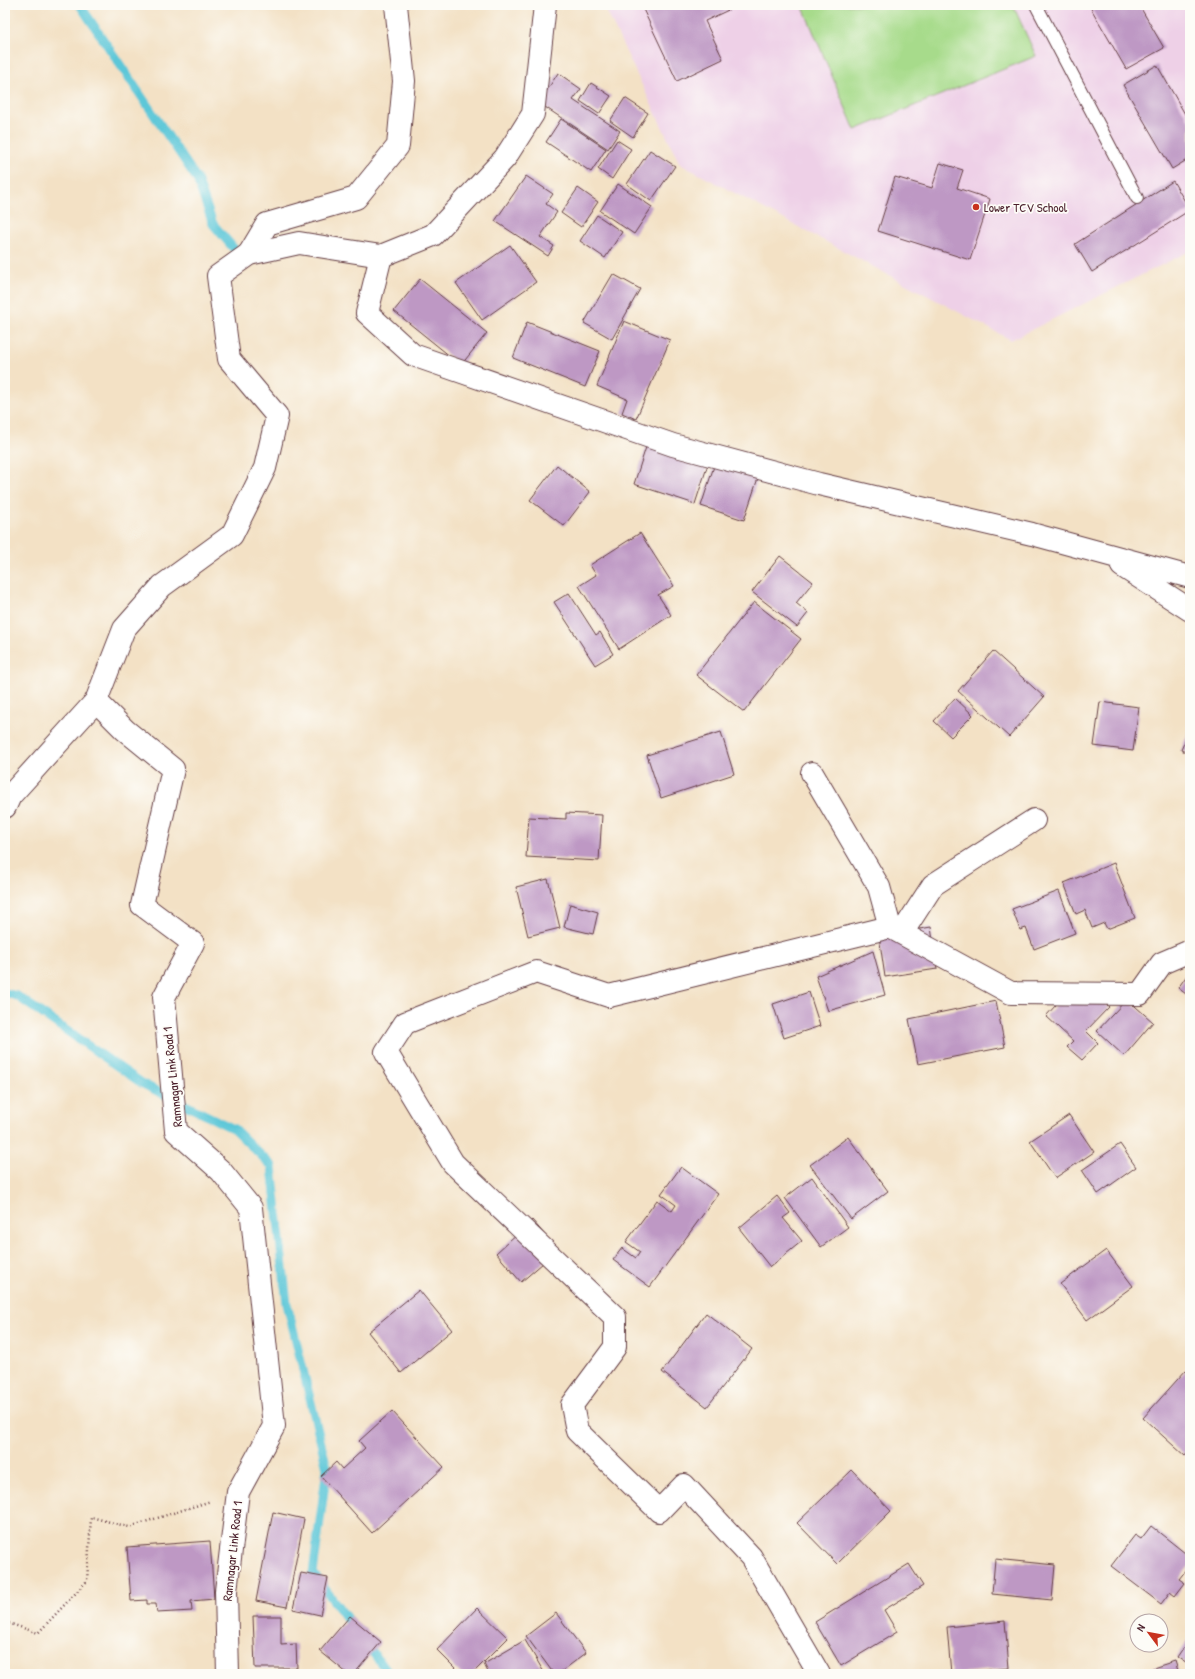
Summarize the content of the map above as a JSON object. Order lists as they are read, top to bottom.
{
  "streets": {
    "street": ["Ramnagar Link Road 1"]
  },
  "places": ["Lower TCV School"],
  "north": "top left"
}
